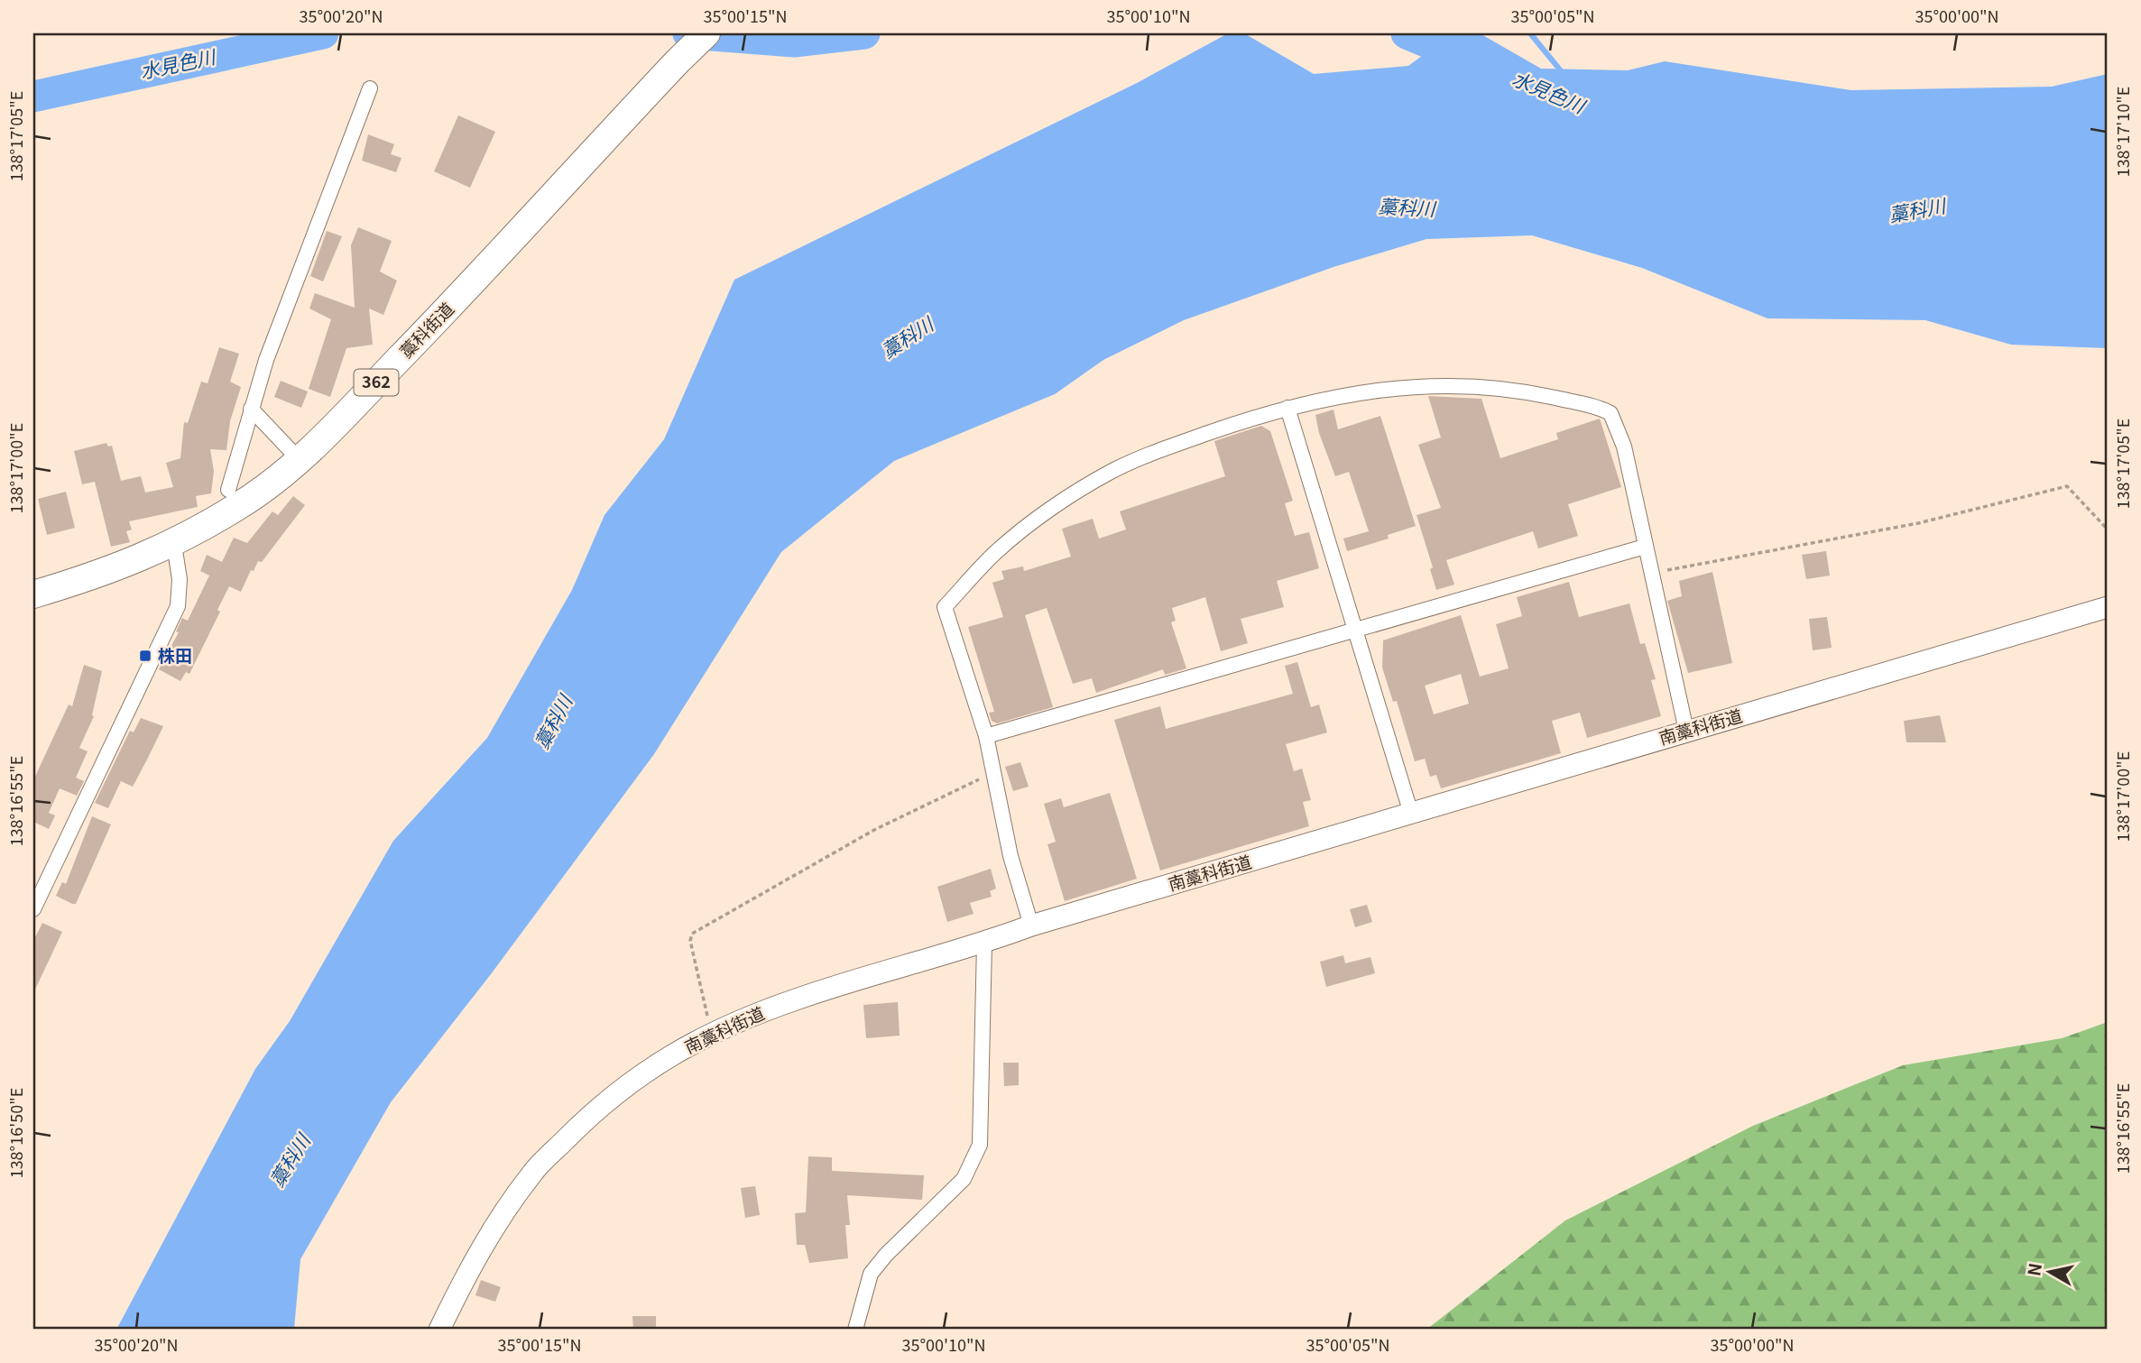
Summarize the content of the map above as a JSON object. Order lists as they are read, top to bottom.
{
  "streets": {
    "highway": ["藁科街道", "362"],
    "main road": ["南藁科街道"]
  },
  "water": ["水見色川", "藁科川"],
  "places": {
    "transit": ["株田"]
  },
  "north": "left",
  "coordinates": [
    "35°00'20\"N",
    "35°00'15\"N",
    "35°00'10\"N",
    "35°00'05\"N",
    "35°00'00\"N",
    "138°17'10\"E",
    "138°17'05\"E",
    "138°17'00\"E",
    "138°16'55\"E",
    "138°16'50\"E"
  ]
}
